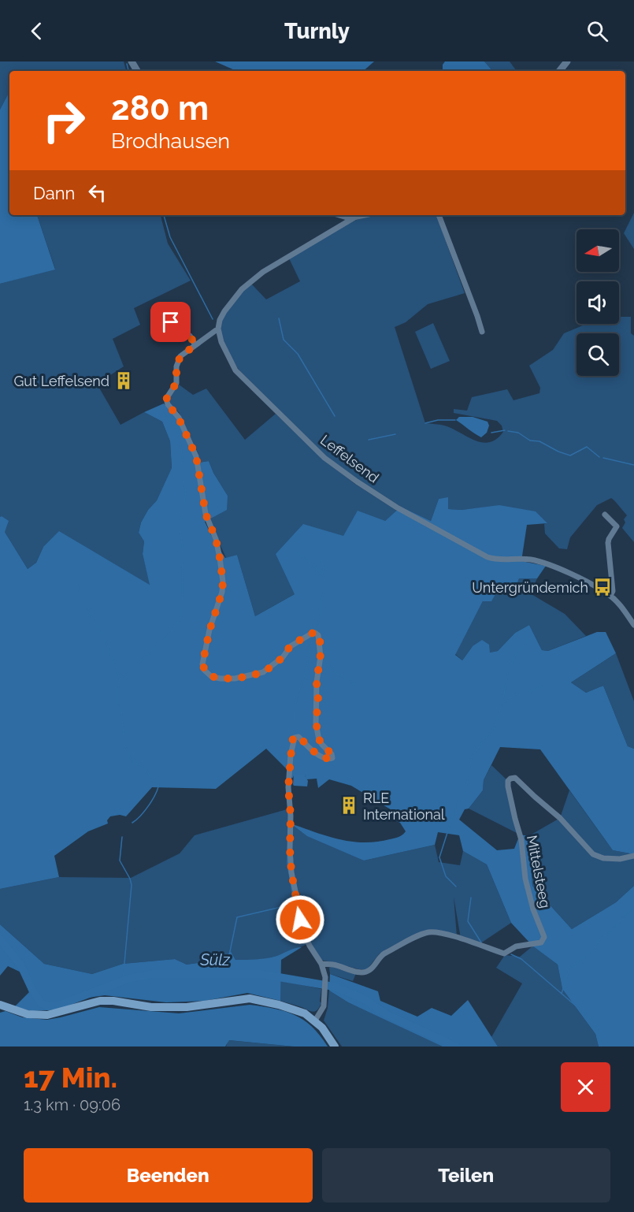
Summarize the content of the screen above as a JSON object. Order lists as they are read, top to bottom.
{
  "streets": {
    "street": ["Leffelsend", "Mittelsteeg"]
  },
  "water": ["Sülz"],
  "places": {
    "building": ["Gut Leffelsend", "RLE International"],
    "bus stop": ["Untergründemich"]
  },
  "north": "left",
  "page": {
    "header": "Turnly",
    "turn": ["280 m", "Brodhausen"],
    "then": "Dann",
    "heading": ["17 Min.", "1.3 km · 09:06"],
    "buttons": ["Beenden", "Teilen"]
  }
}
